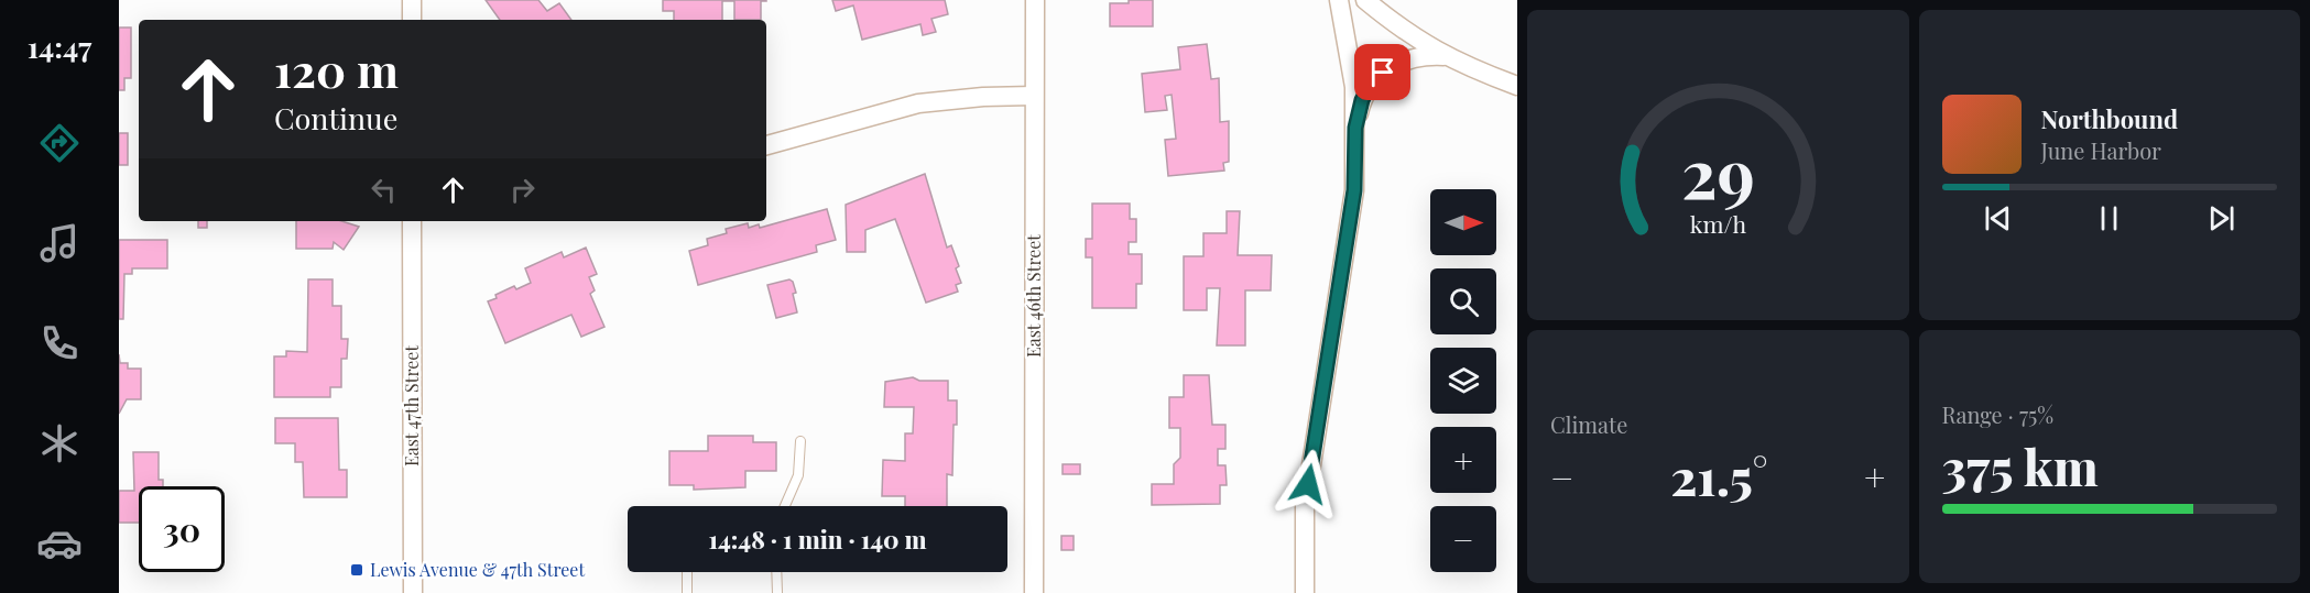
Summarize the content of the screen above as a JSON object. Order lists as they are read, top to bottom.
{
  "streets": {
    "street": ["East 46th Street", "East 47th Street"]
  },
  "places": {
    "transit": ["Lewis Avenue & 47th Street"]
  },
  "north": "right",
  "page": {
    "tabs": "14:47",
    "turn": ["120 m", "Continue"],
    "song": ["Northbound", "June Harbor"],
    "map_buttons": ["+", "−"],
    "tile": [
      "Climate",
      ["Range · 75%", "375 km"]
    ],
    "heat": ["−", "21.5°", "+"],
    "limit": "30",
    "trip": "14:48 · 1 min · 140 m",
    "gauge": ["29", "km/h"]
  }
}
